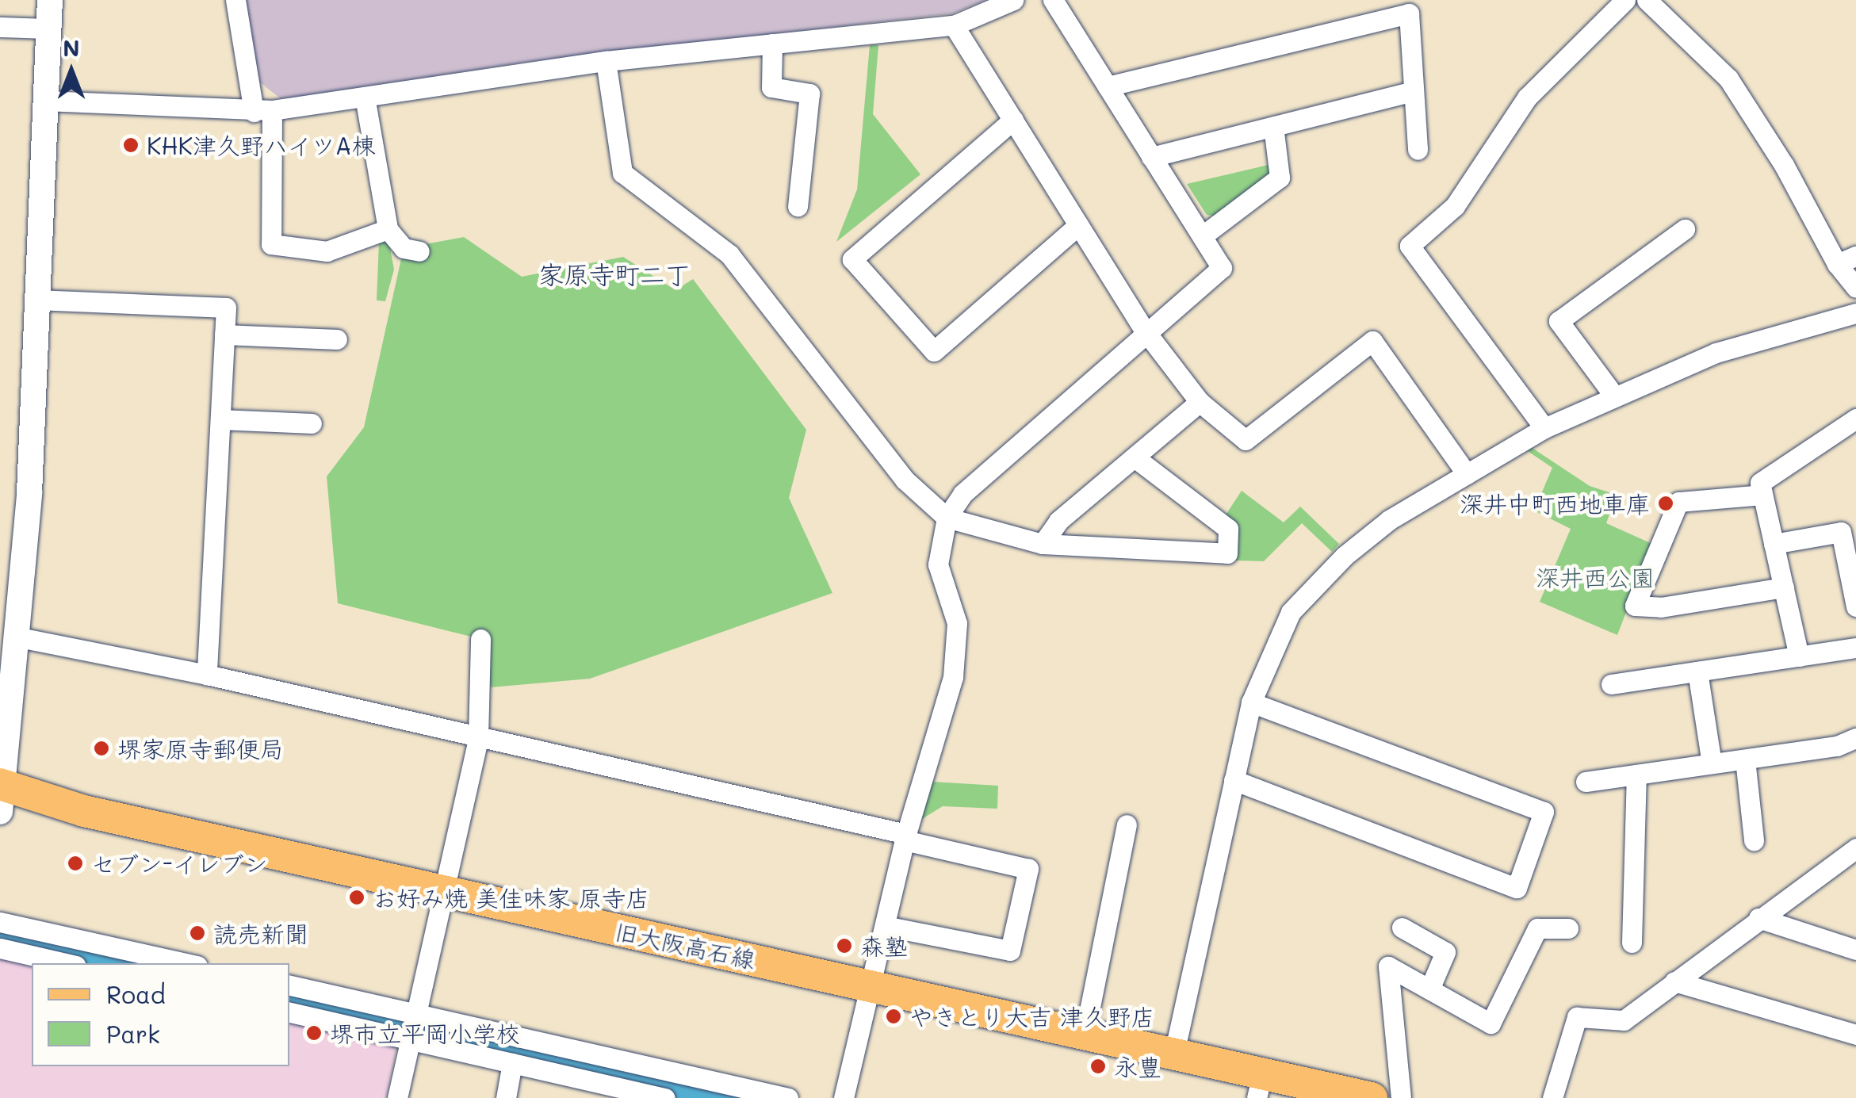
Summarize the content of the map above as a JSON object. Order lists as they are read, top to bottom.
{
  "streets": {
    "main road": ["旧大阪高石線"]
  },
  "districts": ["家原寺町二丁"],
  "parks": ["深井西公園"],
  "places": [
    "KHK津久野ハイツA棟",
    "深井中町西地車庫",
    "堺家原寺郵便局",
    "セブン-イレブン",
    "お好み焼 美佳味家 原寺店",
    "読売新聞",
    "森塾",
    "やきとり大吉 津久野店",
    "堺市立平岡小学校",
    "永豊"
  ],
  "legend": ["Road", "Park"],
  "north": "top"
}
